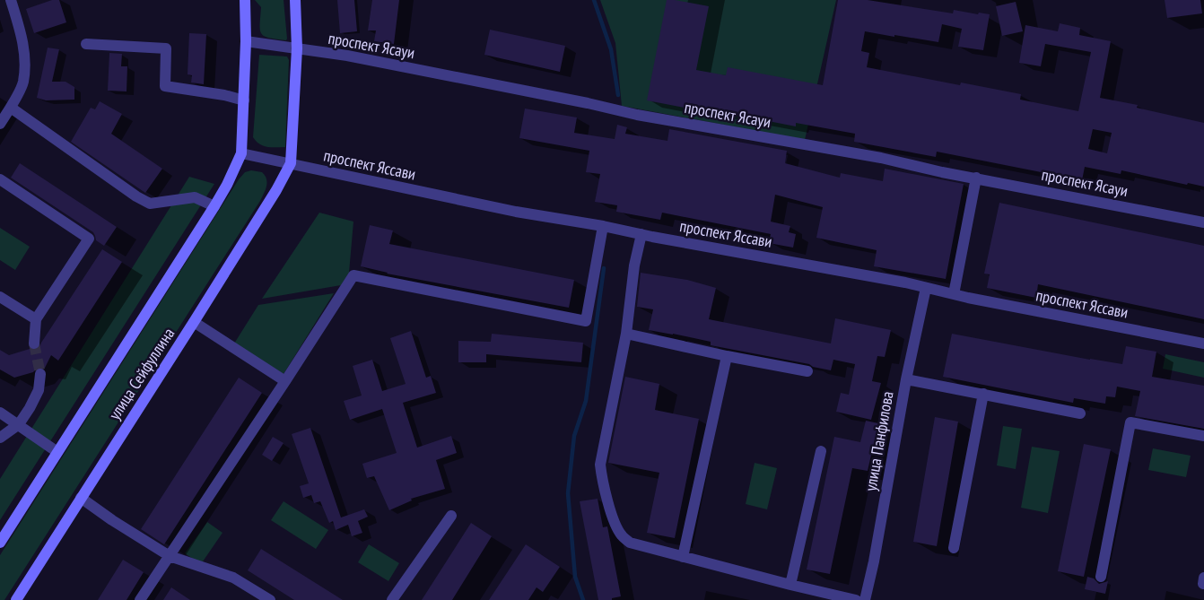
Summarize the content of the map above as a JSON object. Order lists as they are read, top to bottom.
{
  "streets": {
    "main road": ["улица Сейфуллина"],
    "street": ["проспект Ясауи", "проспект Яссави", "улица Панфилова"]
  },
  "crossings": [
    ["проспект Яссави", "улица Сейфуллина"],
    ["проспект Яссави", "улица Панфилова"]
  ]
}
